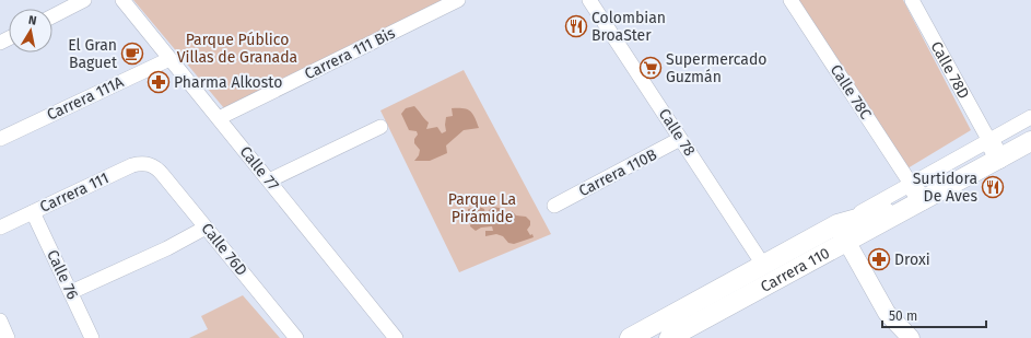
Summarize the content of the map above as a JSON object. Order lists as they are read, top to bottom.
{
  "streets": {
    "main road": ["Carrera 110"],
    "street": [
      "Carrera 111 Bis",
      "Calle 78D",
      "Calle 78C",
      "Carrera 111A",
      "Calle 78",
      "Calle 77",
      "Carrera 110B",
      "Carrera 111",
      "Calle 76D",
      "Calle 76"
    ]
  },
  "crossings": [
    ["Carrera 111 Bis", "Calle 77"],
    ["Calle 78D", "Carrera 110"],
    ["Calle 78C", "Carrera 110"],
    ["Carrera 111A", "Calle 77"],
    ["Calle 78", "Carrera 110B"],
    ["Calle 78", "Carrera 110"],
    ["Carrera 111", "Calle 76D"],
    ["Carrera 111", "Calle 76"]
  ],
  "parks": ["Parque Público Villas de Granada", "Parque La Pirámide"],
  "places": {
    "restaurant": ["Colombian BroaSter", "Surtidora De Aves"],
    "cafe": ["El Gran Baguet"],
    "supermarket": ["Supermercado Guzmán"],
    "pharmacy": ["Pharma Alkosto", "Droxi"]
  },
  "scale_bar": "50 m",
  "north": "top"
}
